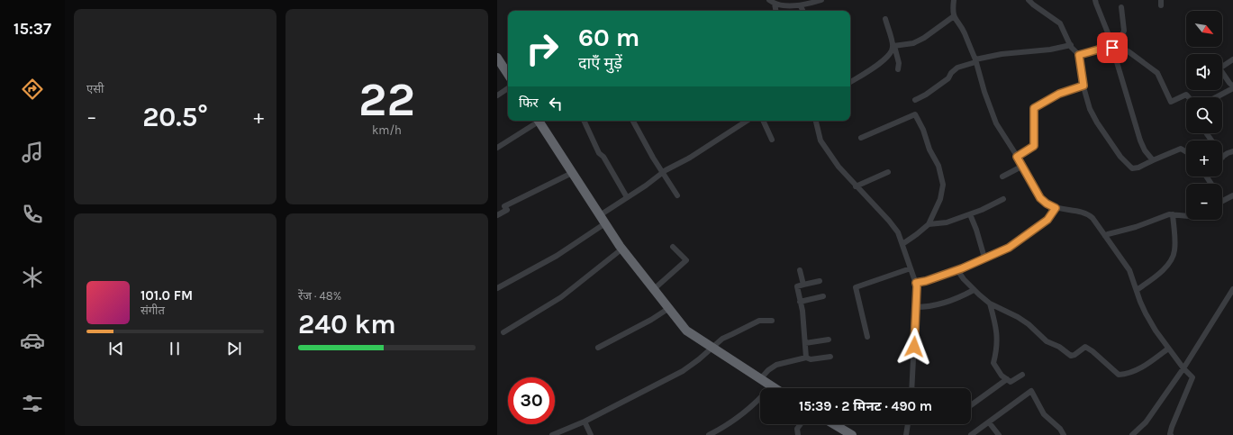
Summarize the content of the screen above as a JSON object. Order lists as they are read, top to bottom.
{
  "north": "bottom right",
  "page": {
    "tabs": "15:37",
    "tile": [
      "एसी",
      ["22", "km/h"],
      ["रेंज · 48%", "240 km"]
    ],
    "map_buttons": ["+", "−"],
    "turn": ["60 m", "दाएँ मुड़ें"],
    "then": "फिर",
    "heat": ["−", "20.5°", "+"],
    "song": ["101.0 FM", "संगीत"],
    "limit": "30",
    "trip": "15:39 · 2 मिनट · 490 m"
  }
}
